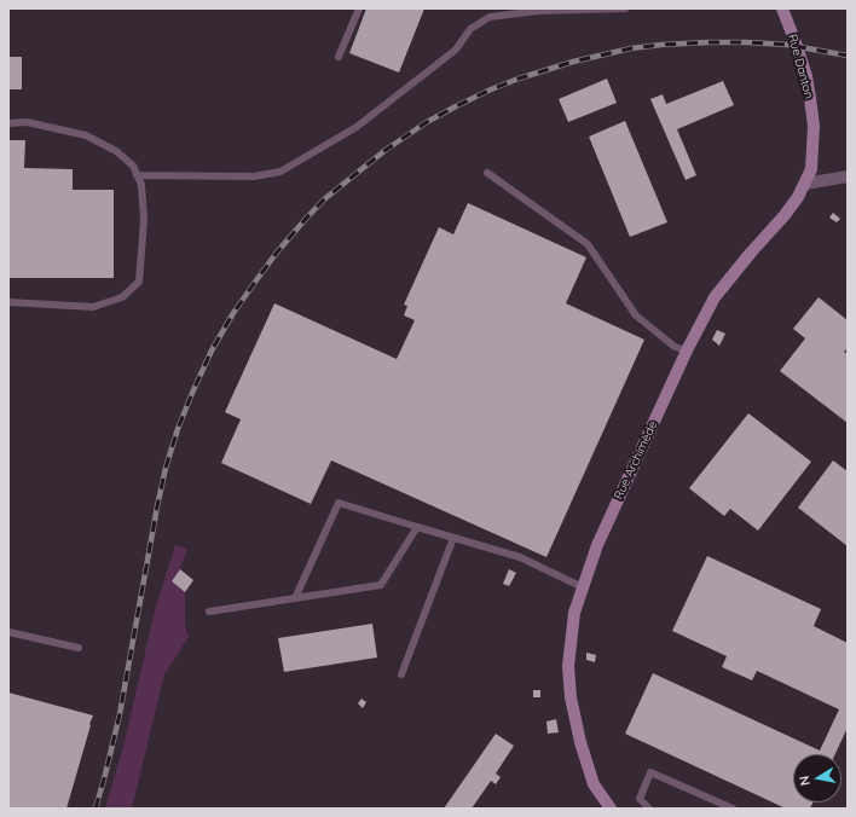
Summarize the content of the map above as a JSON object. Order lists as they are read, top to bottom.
{
  "streets": {
    "street": ["Rue Danton", "Rue Archimède"]
  },
  "crossings": [
    ["Rue Danton", "Rue Archimède"]
  ],
  "north": "left"
}
